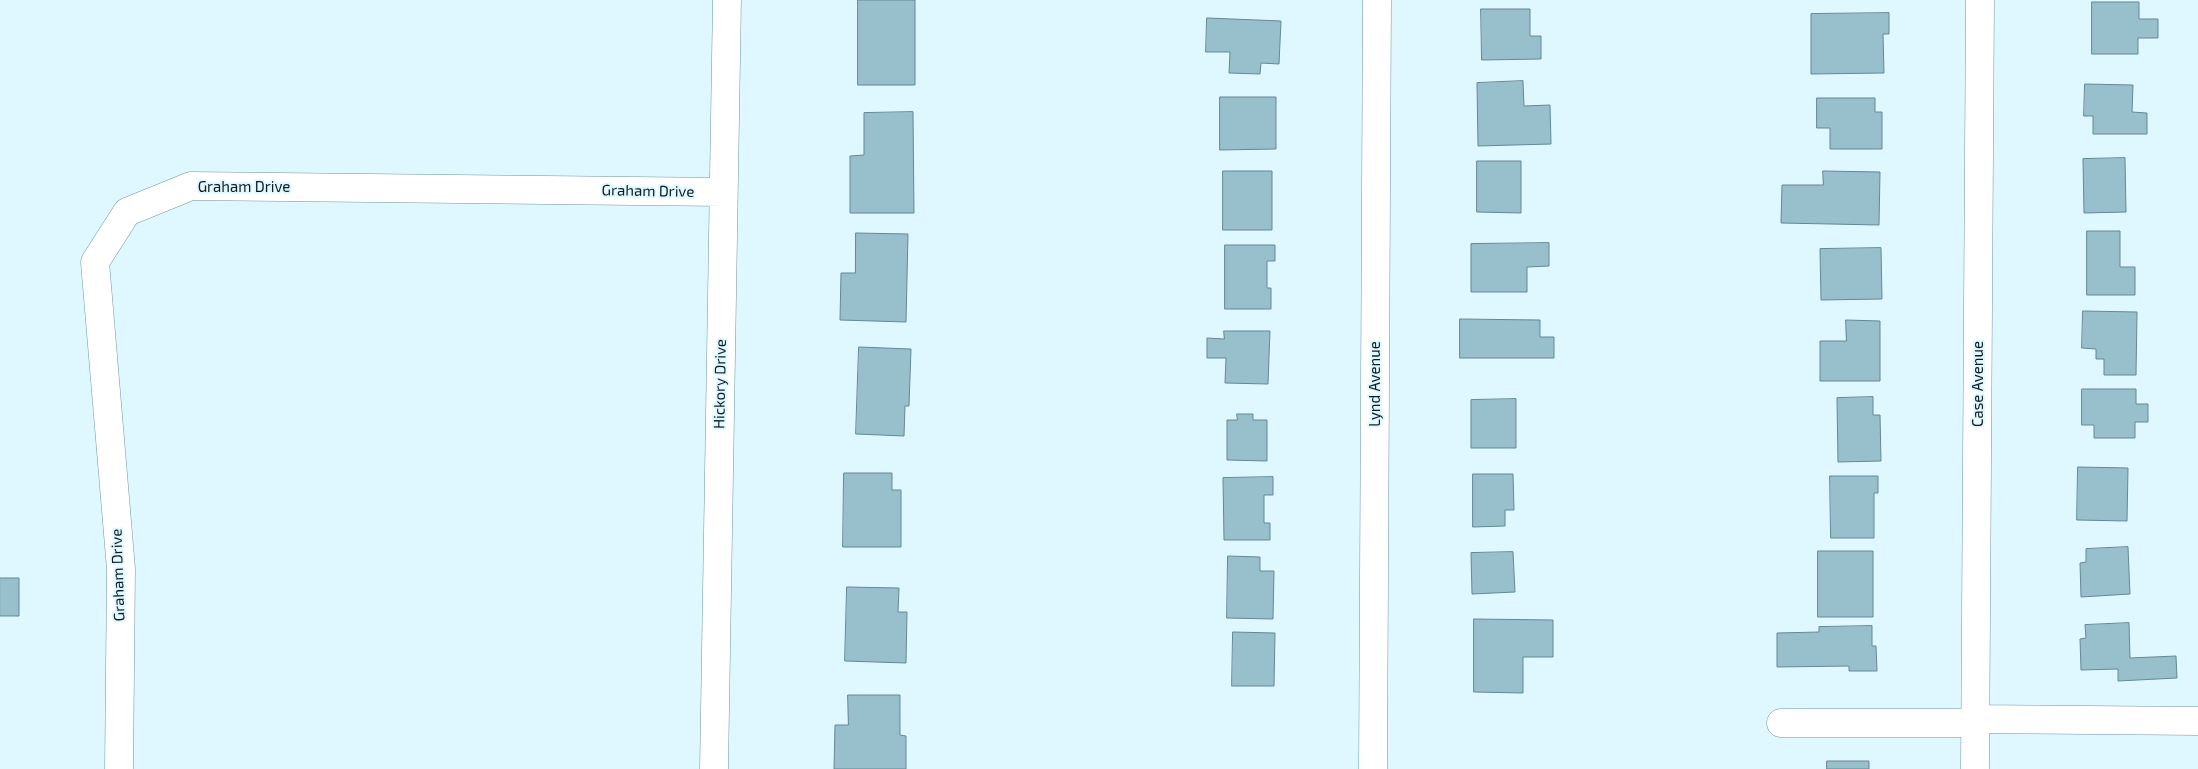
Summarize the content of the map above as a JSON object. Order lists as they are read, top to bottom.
{
  "streets": {
    "street": [
      "Graham Drive",
      "Hickory Drive",
      "Lynd Avenue",
      "Case Avenue"
    ]
  },
  "crossings": [
    ["Graham Drive", "Hickory Drive"]
  ]
}
